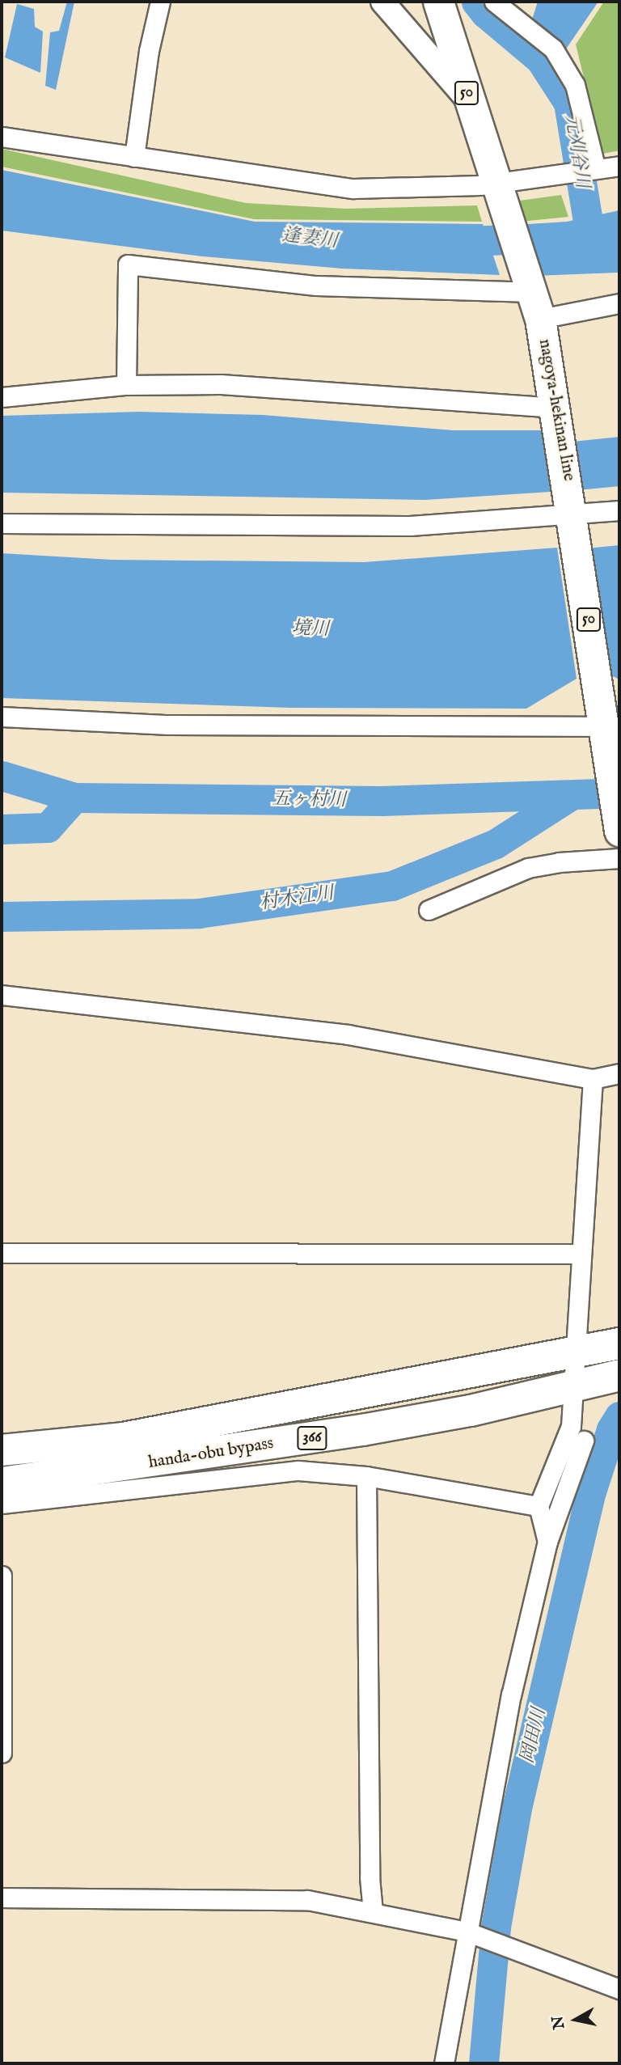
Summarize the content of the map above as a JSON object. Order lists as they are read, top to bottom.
{
  "streets": {
    "highway": ["366", "handa-obu bypass"],
    "main road": ["50", "nagoya-hekinan line"]
  },
  "water": [
    "元刈谷川",
    "逢妻川",
    "境川",
    "五ヶ村川",
    "村木江川",
    "岡田川"
  ],
  "north": "left"
}
